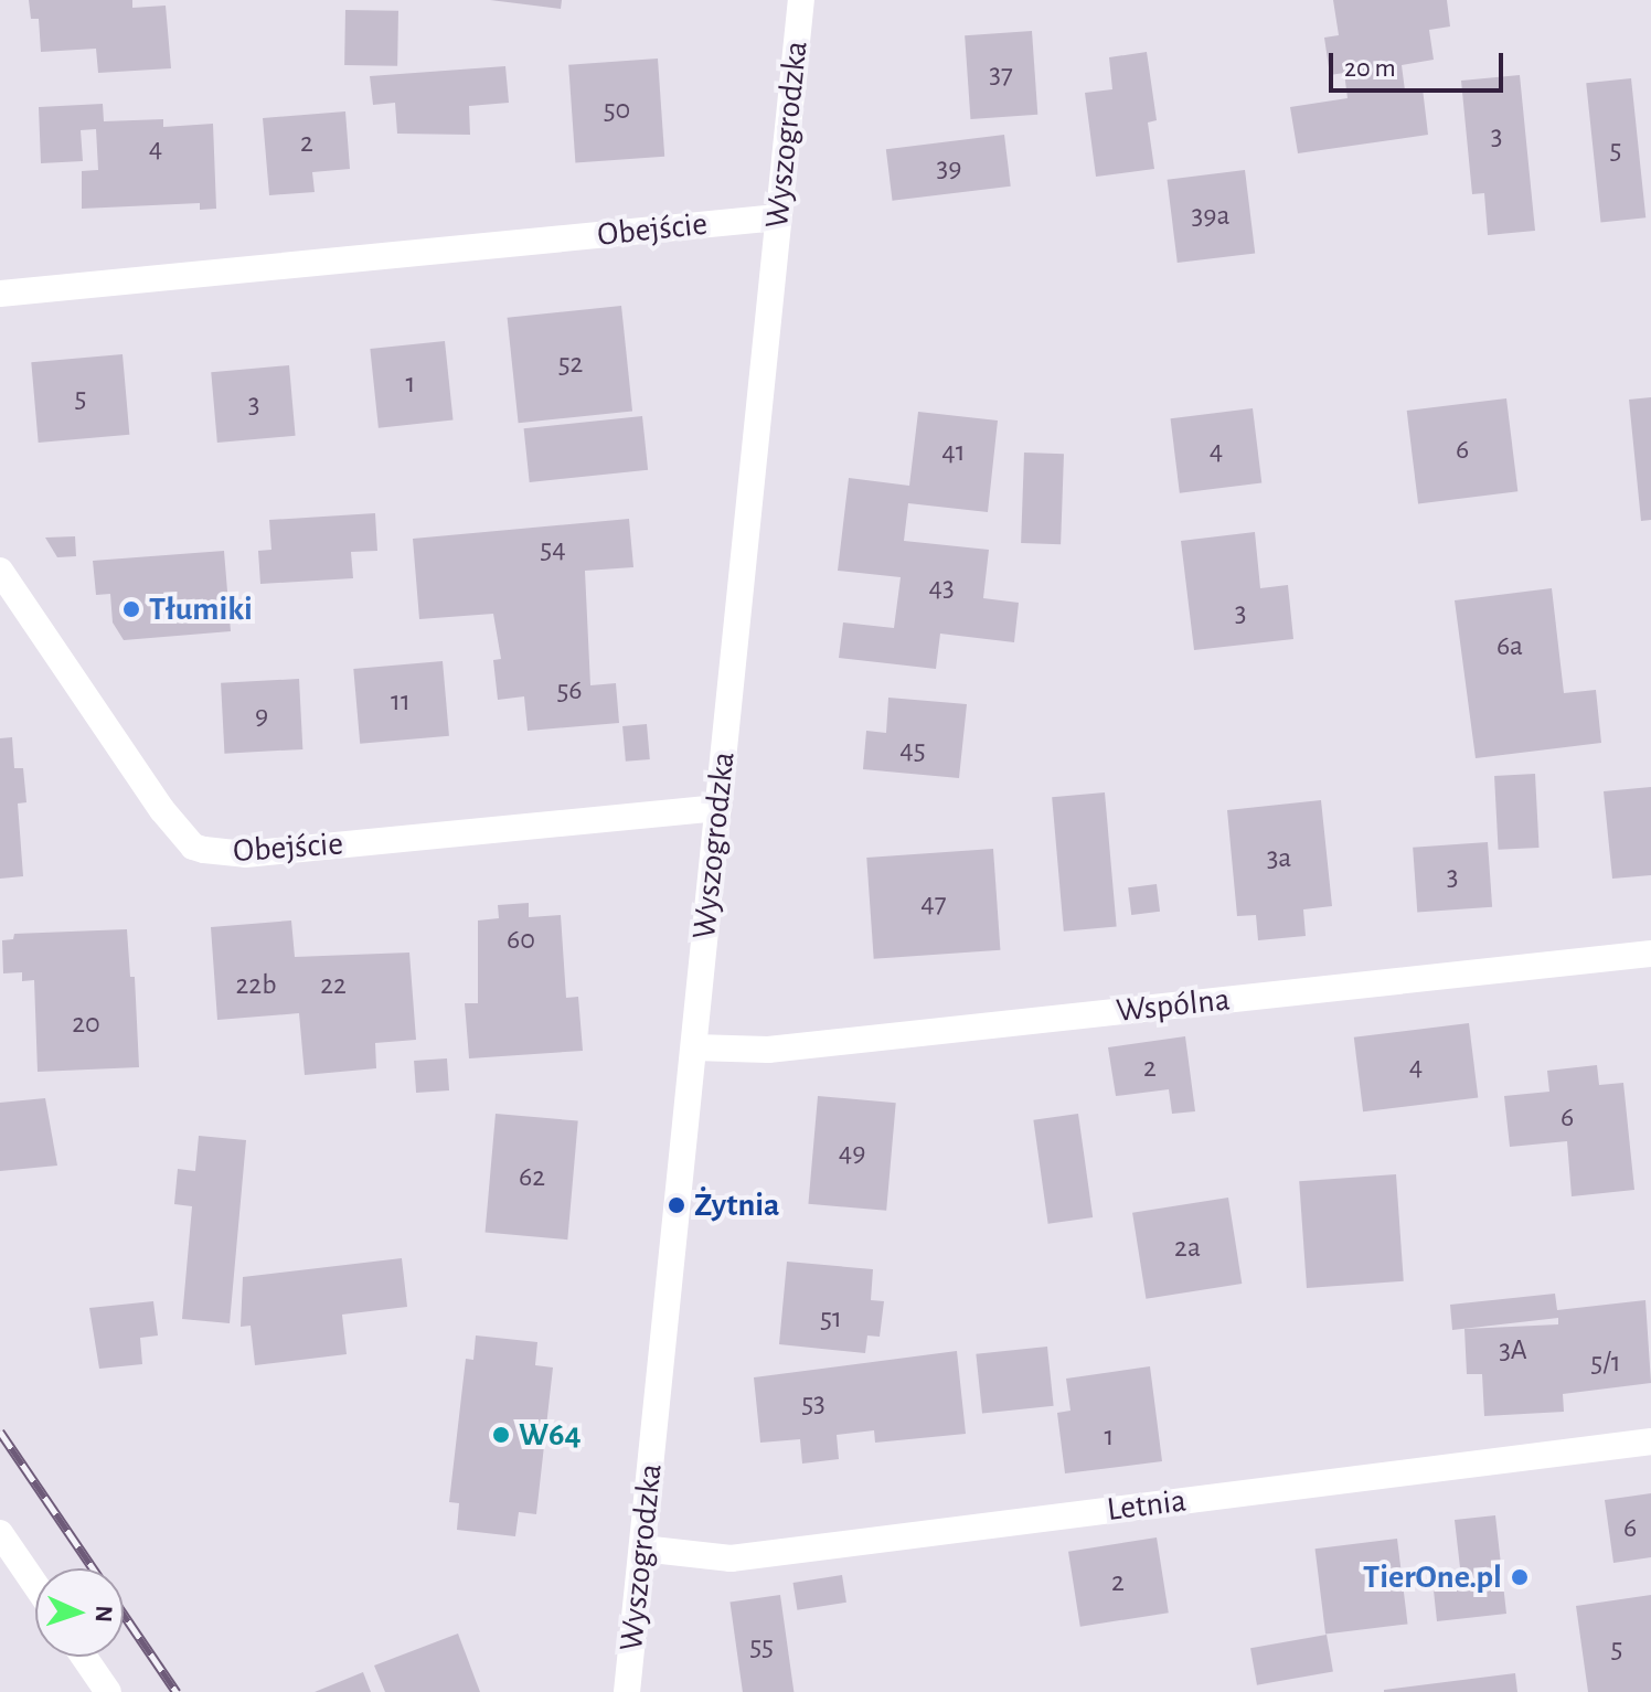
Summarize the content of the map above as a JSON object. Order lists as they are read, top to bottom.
{
  "streets": {
    "street": [
      "Wyszogrodzka",
      "Obejście",
      "Wspólna",
      "Letnia"
    ]
  },
  "crossings": [
    ["Wyszogrodzka", "Obejście"],
    ["Wyszogrodzka", "Wspólna"],
    ["Wyszogrodzka", "Letnia"]
  ],
  "places": [
    "Tłumiki",
    "Żytnia",
    "W64",
    "TierOne.pl"
  ],
  "house_numbers": [
    "37",
    "50",
    "3",
    "2",
    "4",
    "5",
    "39",
    "39a",
    "52",
    "1",
    "5",
    "3",
    "6",
    "4",
    "41",
    "54",
    "43",
    "3",
    "6a",
    "56",
    "11",
    "9",
    "45",
    "3a",
    "3",
    "47",
    "60",
    "22b",
    "22",
    "20",
    "4",
    "2",
    "6",
    "49",
    "62",
    "2a",
    "51",
    "3A",
    "5/1",
    "53",
    "1",
    "6",
    "2",
    "55",
    "5"
  ],
  "scale_bar": "20 m",
  "north": "right"
}
